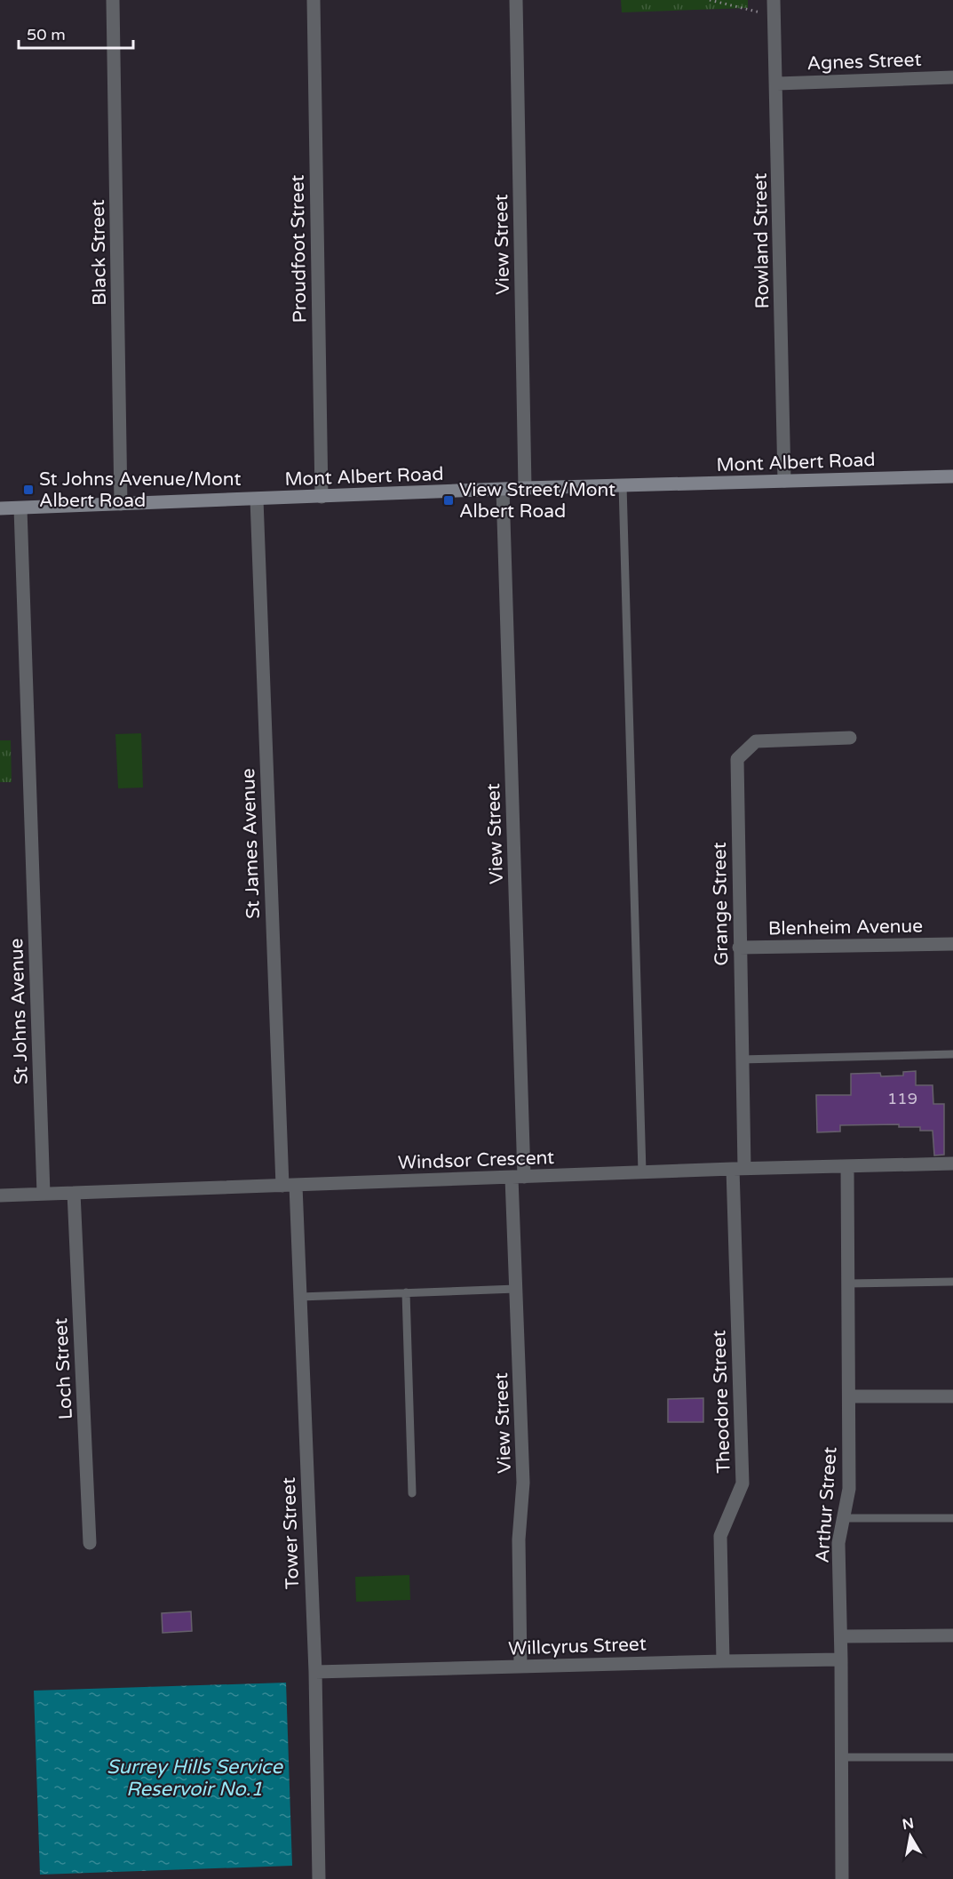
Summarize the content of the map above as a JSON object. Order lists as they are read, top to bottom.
{
  "streets": {
    "main road": ["Mont Albert Road"],
    "street": [
      "Agnes Street",
      "Rowland Street",
      "View Street",
      "Proudfoot Street",
      "Black Street",
      "St James Avenue",
      "Grange Street",
      "Blenheim Avenue",
      "St Johns Avenue",
      "Windsor Crescent",
      "Loch Street",
      "Theodore Street",
      "Arthur Street",
      "Tower Street",
      "Willcyrus Street"
    ]
  },
  "crossings": [
    ["Agnes Street", "Rowland Street"],
    ["Rowland Street", "Mont Albert Road"],
    ["View Street", "Mont Albert Road"],
    ["View Street", "Windsor Crescent"],
    ["View Street", "Willcyrus Street"],
    ["Proudfoot Street", "Mont Albert Road"],
    ["Black Street", "Mont Albert Road"],
    ["Mont Albert Road", "St James Avenue"],
    ["Mont Albert Road", "St Johns Avenue"],
    ["St James Avenue", "Windsor Crescent"],
    ["St James Avenue", "Tower Street"],
    ["Grange Street", "Blenheim Avenue"],
    ["Grange Street", "Windsor Crescent"],
    ["Grange Street", "Theodore Street"],
    ["St Johns Avenue", "Windsor Crescent"],
    ["Windsor Crescent", "Loch Street"],
    ["Windsor Crescent", "Theodore Street"],
    ["Windsor Crescent", "Arthur Street"],
    ["Windsor Crescent", "Tower Street"],
    ["Theodore Street", "Willcyrus Street"],
    ["Arthur Street", "Willcyrus Street"],
    ["Tower Street", "Willcyrus Street"]
  ],
  "water": ["Surrey Hills Service Reservoir No.1"],
  "places": {
    "transit": ["St Johns Avenue/Mont Albert Road", "View Street/Mont Albert Road"]
  },
  "house_numbers": ["119"],
  "scale_bar": "50 m",
  "north": "top"
}
